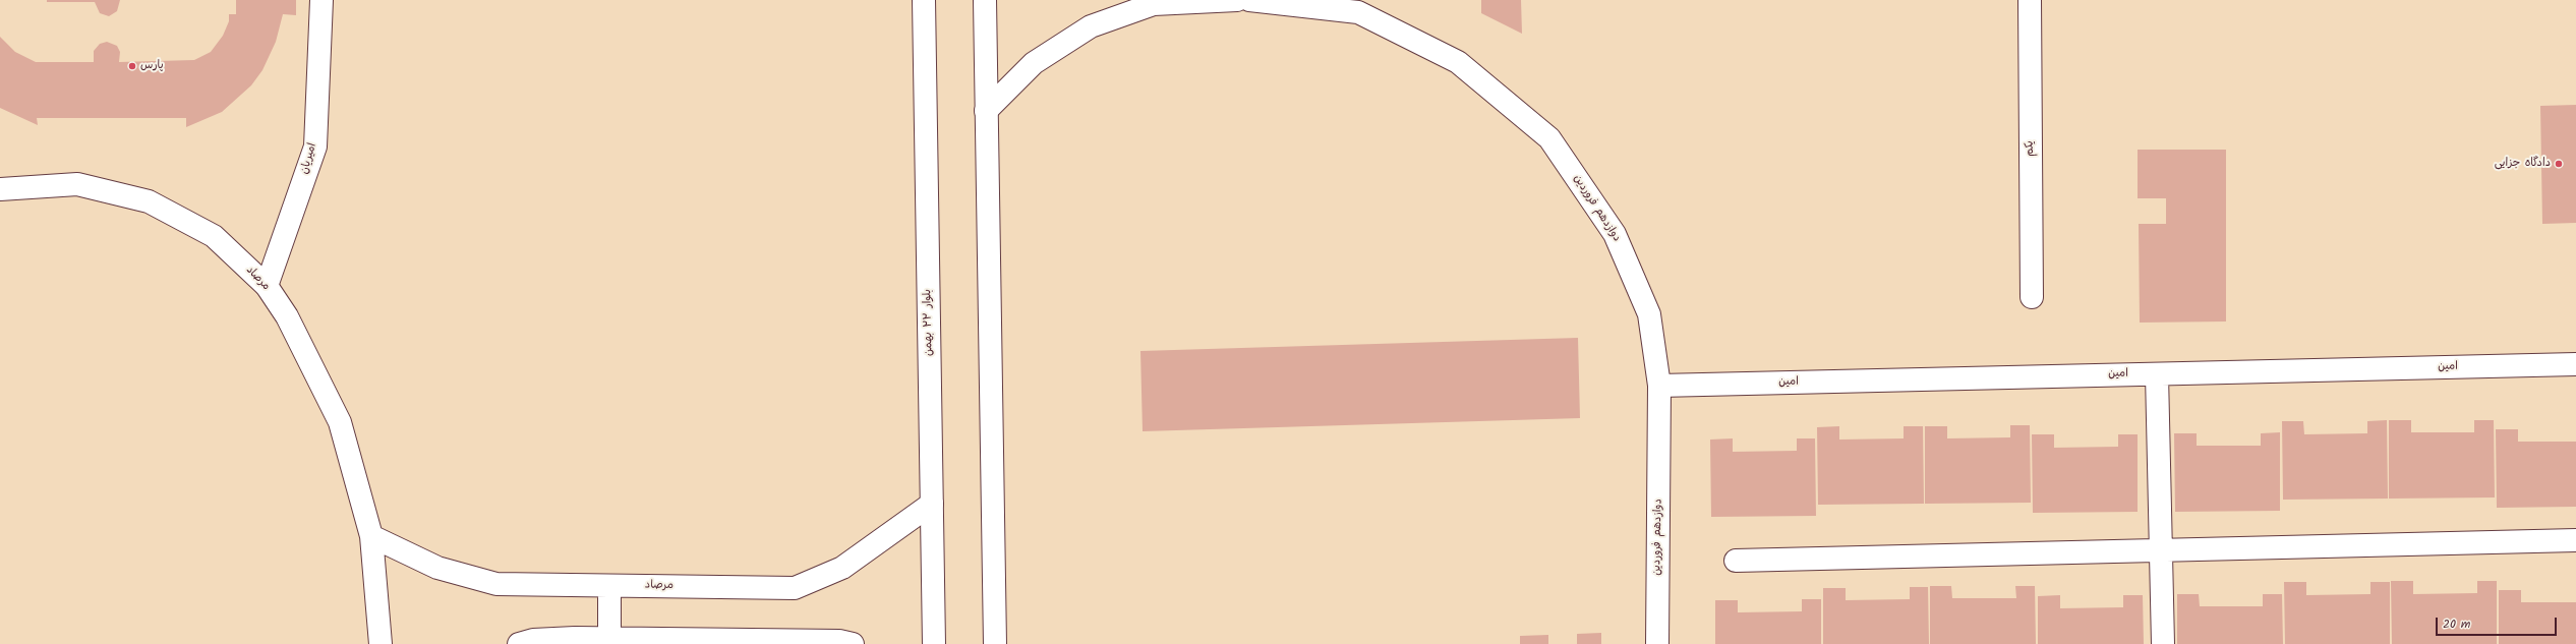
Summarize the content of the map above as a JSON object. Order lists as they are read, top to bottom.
{
  "streets": {
    "street": [
      "یکم",
      "امیریان",
      "دوازدهم فروردین",
      "مرصاد",
      "بلوار ۲۲ بهمن",
      "امین"
    ]
  },
  "crossings": [
    ["امیریان", "مرصاد"],
    ["دوازدهم فروردین", "امین"],
    ["مرصاد", "بلوار ۲۲ بهمن"]
  ],
  "places": ["پارس", "دادگاه جزایی"],
  "scale_bar": "20 m"
}
